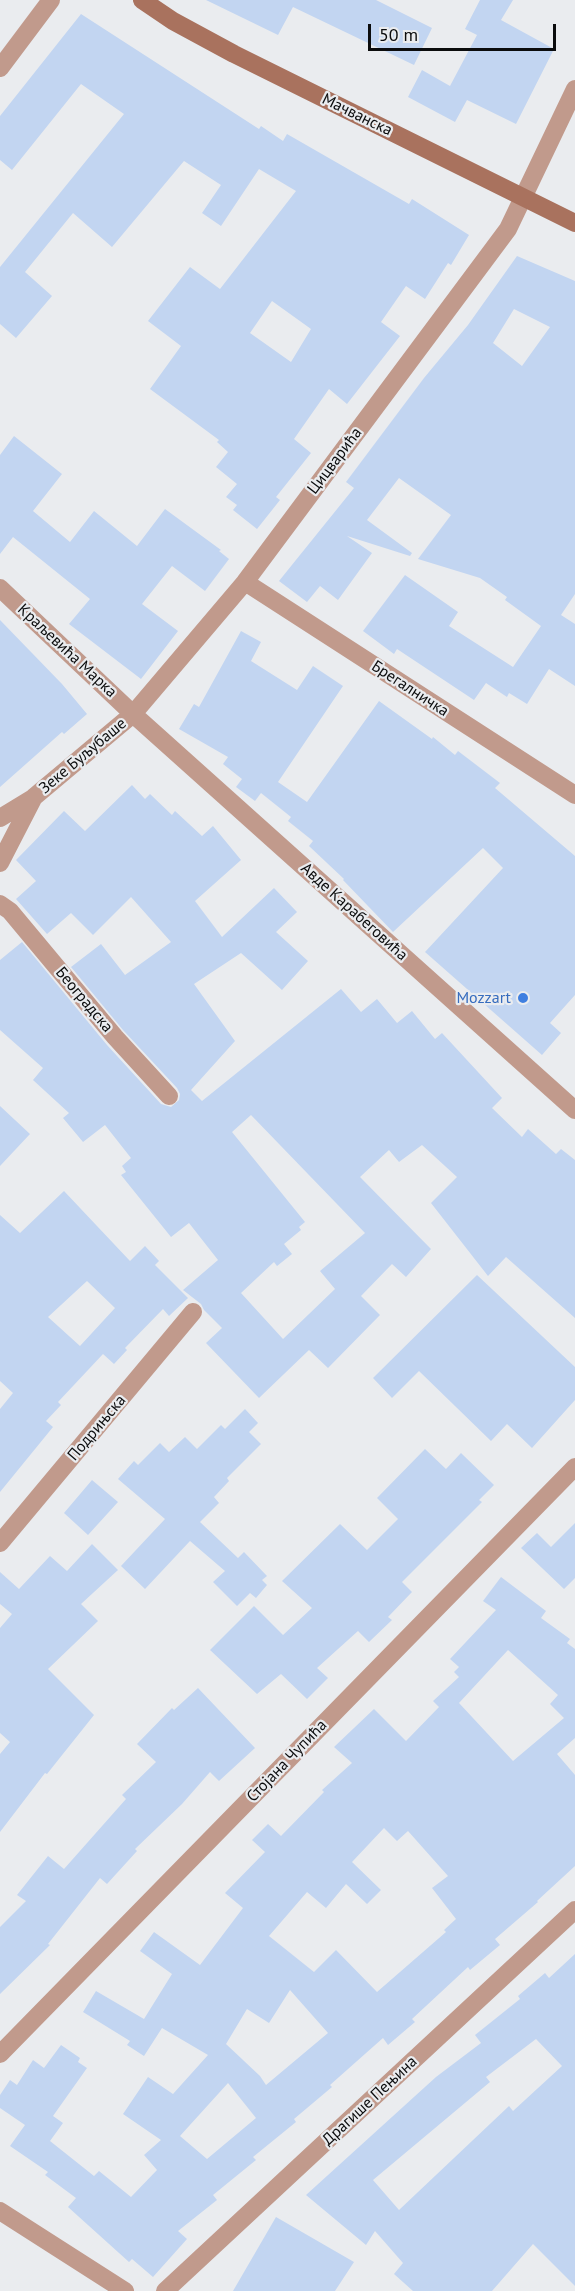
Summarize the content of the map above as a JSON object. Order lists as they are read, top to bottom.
{
  "streets": {
    "main road": ["Мачванска"],
    "street": [
      "Цицварића",
      "Краљевића Марка",
      "Брегалничка",
      "Зеке Буљубаше",
      "Авде Карабеговића",
      "Београдска",
      "Подрињска",
      "Стојана Чупића",
      "Драгише Пењина"
    ]
  },
  "crossings": [
    ["Мачванска", "Цицварића"],
    ["Цицварића", "Краљевића Марка"],
    ["Цицварића", "Брегалничка"],
    ["Цицварића", "Зеке Буљубаше"],
    ["Цицварића", "Авде Карабеговића"],
    ["Краљевића Марка", "Зеке Буљубаше"],
    ["Краљевића Марка", "Авде Карабеговића"],
    ["Зеке Буљубаше", "Авде Карабеговића"]
  ],
  "places": ["Mozzart"],
  "scale_bar": "50 m"
}
